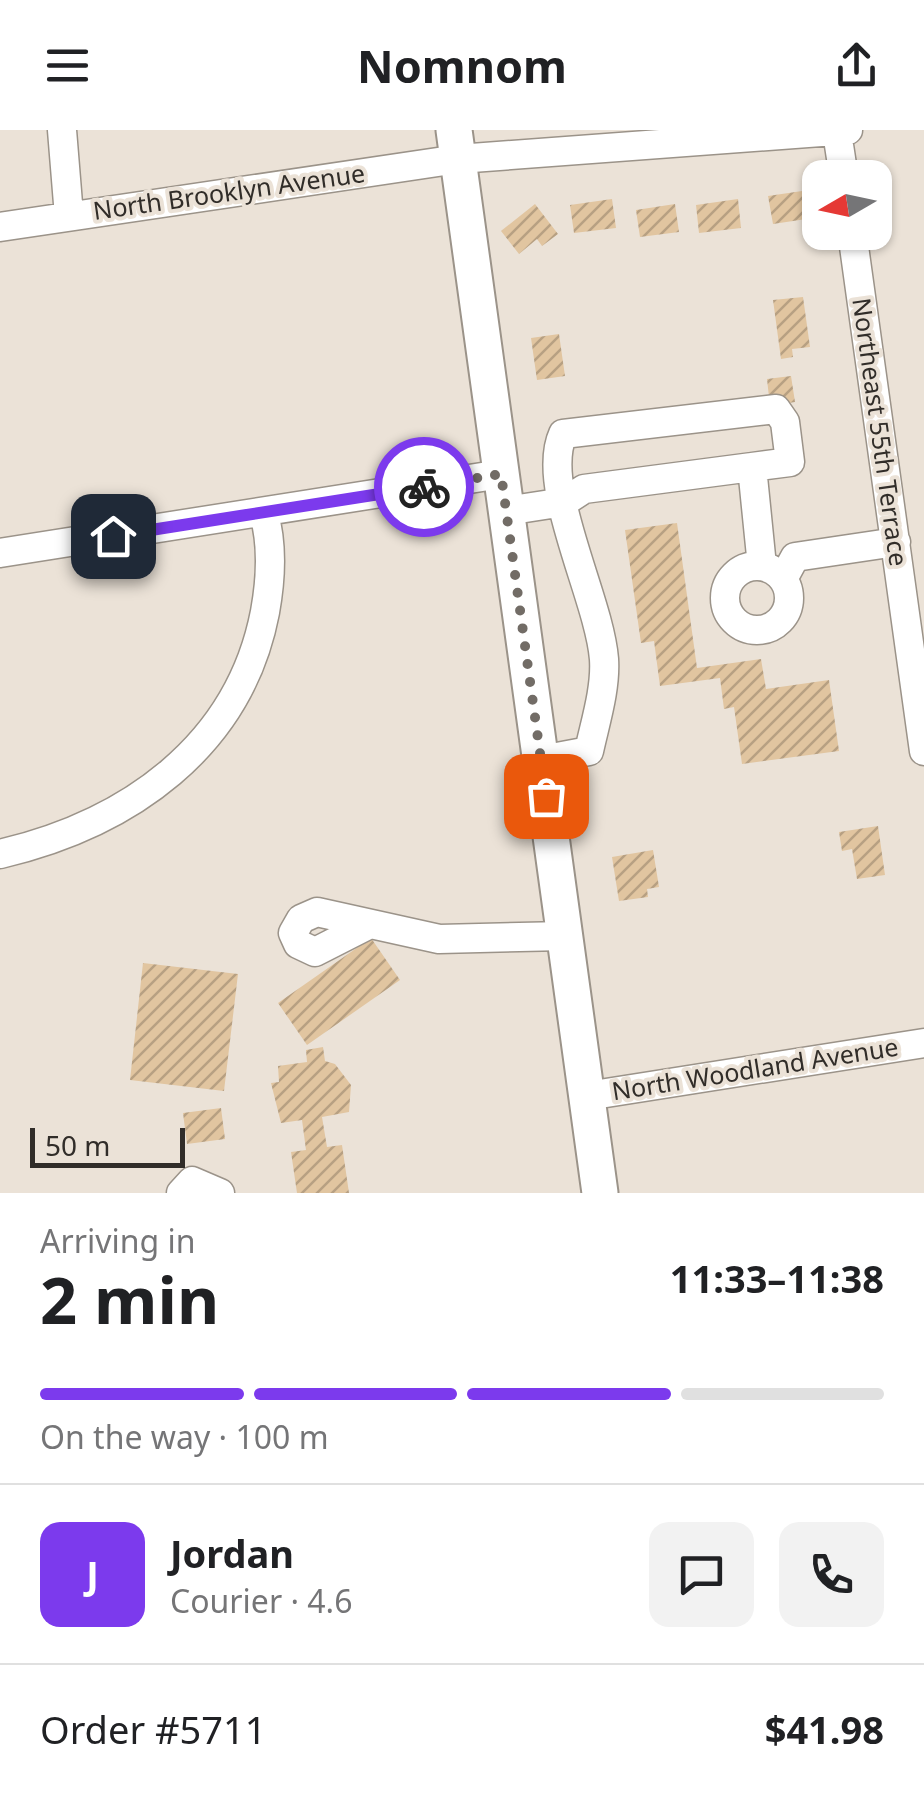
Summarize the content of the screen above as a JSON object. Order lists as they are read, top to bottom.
{
  "streets": {
    "street": ["North Brooklyn Avenue", "Northeast 55th Terrace", "North Woodland Avenue"]
  },
  "scale_bar": "50 m",
  "north": "left",
  "page": {
    "header": "Nomnom",
    "scale": "50 m",
    "heading": ["2 min", "Arriving in", "11:33–11:38"],
    "panel": [
      "Jordan",
      "Courier · 4.6",
      "Order #5711",
      "$41.98"
    ],
    "bar": "On the way · 100 m",
    "round": "J"
  }
}
